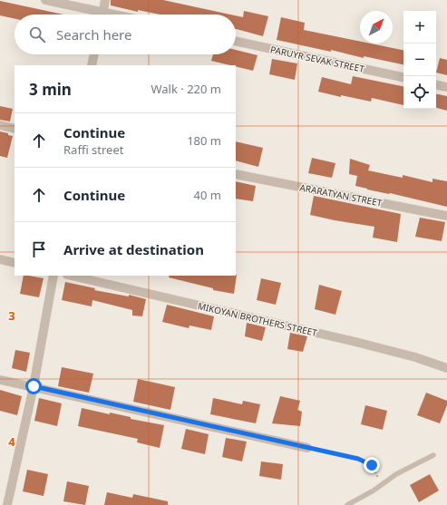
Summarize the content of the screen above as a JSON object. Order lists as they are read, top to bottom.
{
  "streets": {
    "street": ["PARUYR SEVAK STREET", "ARARATYAN STREET", "MIKOYAN BROTHERS STREET"]
  },
  "north": "top right",
  "page": {
    "map_buttons": ["+", "−"],
    "search": "Search here",
    "heading": ["3 min", "Walk · 220 m"],
    "list": [
      ["Continue", "Raffi street", "180 m"],
      ["Continue", "40 m"],
      "Arrive at destination"
    ]
  },
  "grid": {
    "rows": ["3", "4"]
  }
}
